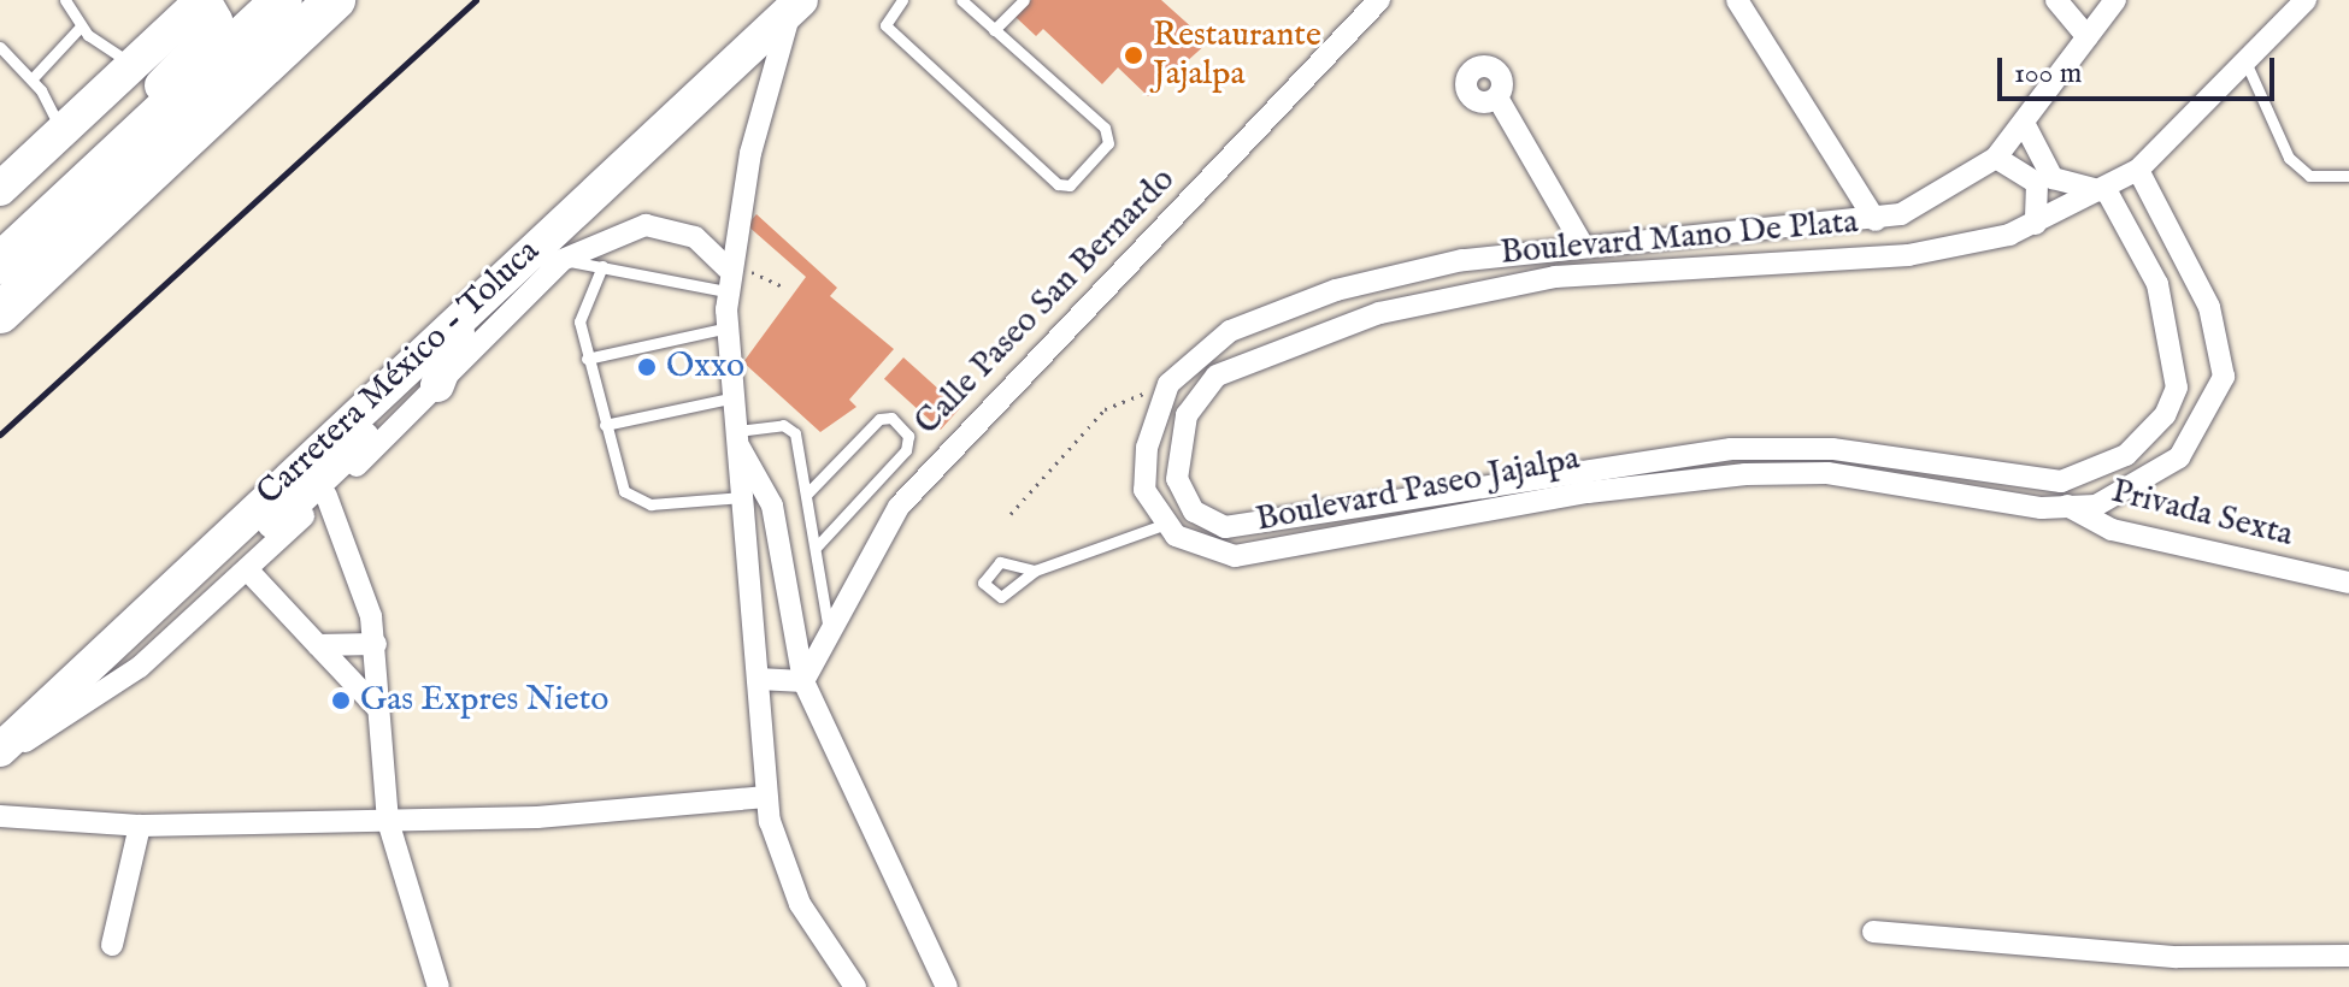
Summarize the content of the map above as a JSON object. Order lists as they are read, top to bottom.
{
  "streets": {
    "main road": ["Carretera México - Toluca"],
    "street": [
      "Boulevard Mano De Plata",
      "Calle Paseo San Bernardo",
      "Boulevard Paseo Jajalpa",
      "Privada Sexta"
    ]
  },
  "crossings": [
    ["Boulevard Mano De Plata", "Boulevard Paseo Jajalpa"],
    ["Boulevard Mano De Plata", "Privada Sexta"],
    ["Boulevard Paseo Jajalpa", "Privada Sexta"]
  ],
  "places": ["Restaurante Jajalpa", "Oxxo", "Gas Expres Nieto"],
  "scale_bar": "100 m"
}
